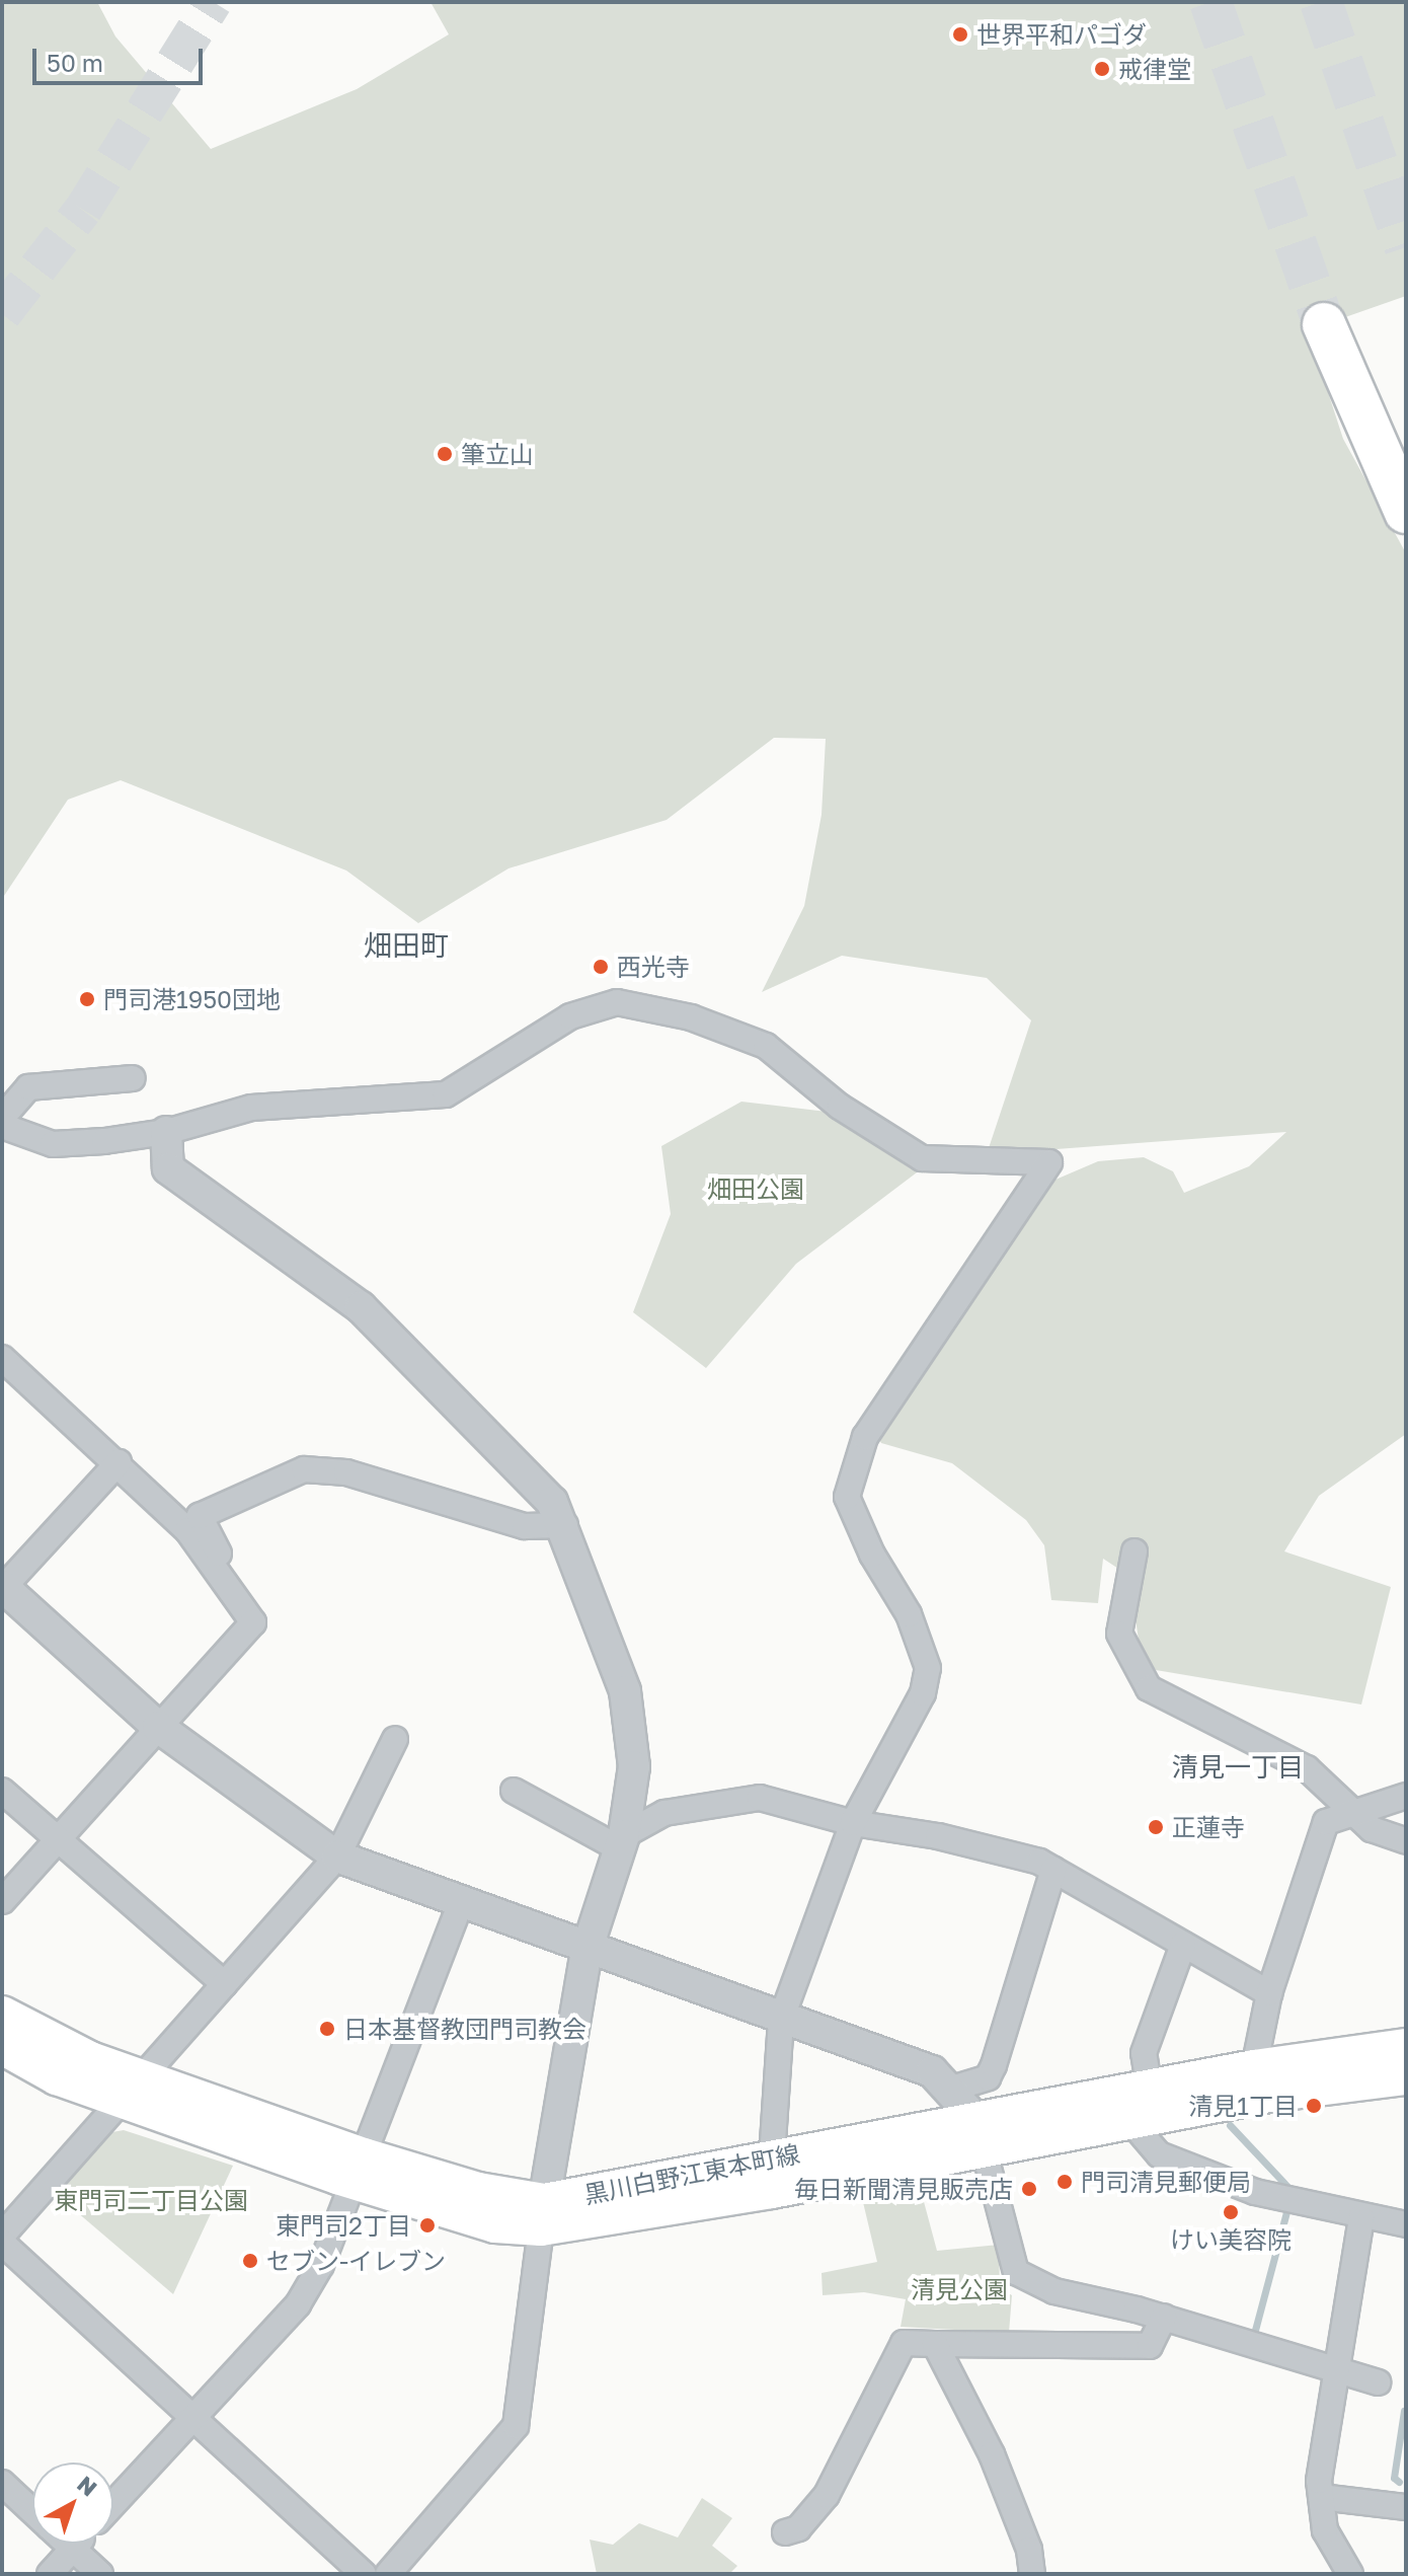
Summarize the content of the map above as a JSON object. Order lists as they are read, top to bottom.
{
  "streets": {
    "main road": ["黒川白野江東本町線"]
  },
  "districts": ["畑田町", "清見一丁目"],
  "parks": ["畑田公園", "東門司二丁目公園", "清見公園"],
  "places": [
    "世界平和パゴダ",
    "戒律堂",
    "筆立山",
    "西光寺",
    "門司港1950団地",
    "正蓮寺",
    "日本基督教団門司教会",
    "清見1丁目",
    "門司清見郵便局",
    "毎日新聞清見販売店",
    "けい美容院",
    "東門司2丁目",
    "セブン-イレブン"
  ],
  "scale_bar": "50 m",
  "north": "top right"
}
